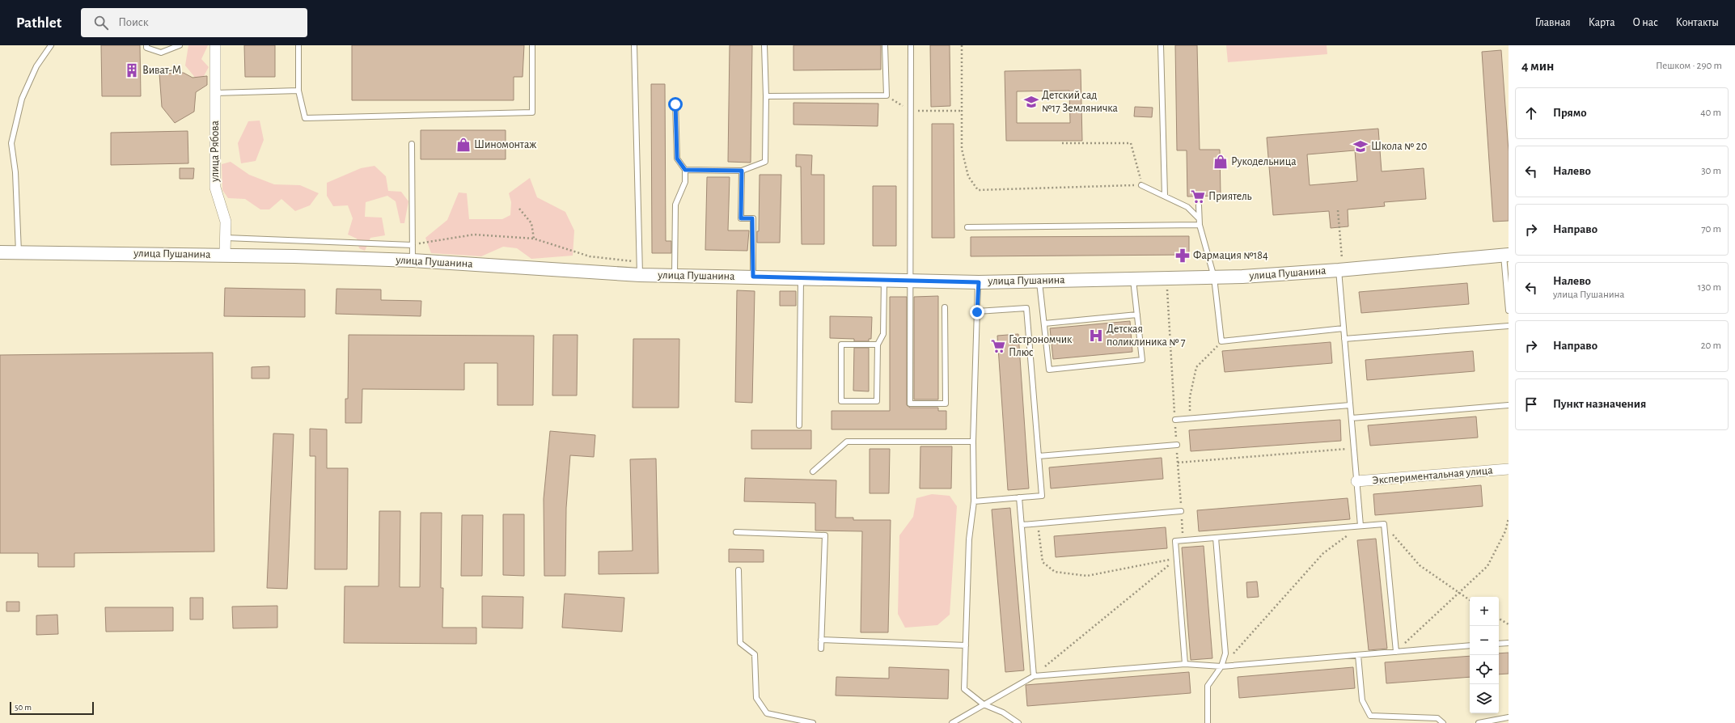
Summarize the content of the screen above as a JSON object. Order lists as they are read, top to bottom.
{
  "streets": {
    "street": ["улица Рябова", "улица Пушанина", "Экспериментальная улица"]
  },
  "crossings": [
    ["улица Рябова", "улица Пушанина"]
  ],
  "places": {
    "building": ["Виват-М"],
    "school or university": ["Детский сад №17 Земляничка", "Школа № 20"],
    "shop": ["Шиномонтаж", "Рукодельница"],
    "supermarket": ["Приятель", "Гастрономчик Плюс"],
    "pharmacy": ["Фармация №184"],
    "hospital": ["Детская поликлиника № 7"]
  },
  "scale_bar": "50 m",
  "page": {
    "header": "Pathlet",
    "search": "Поиск",
    "nav": [
      "Главная",
      "Карта",
      "О нас",
      "Контакты"
    ],
    "heading": ["4 мин", "Пешком · 290 m"],
    "list": [
      ["Прямо", "40 m"],
      ["Налево", "30 m"],
      ["Направо", "70 m"],
      ["Налево", "улица Пушанина", "130 m"],
      ["Направо", "20 m"],
      "Пункт назначения"
    ],
    "map_buttons": ["+", "−"],
    "scale": "50 m"
  }
}
